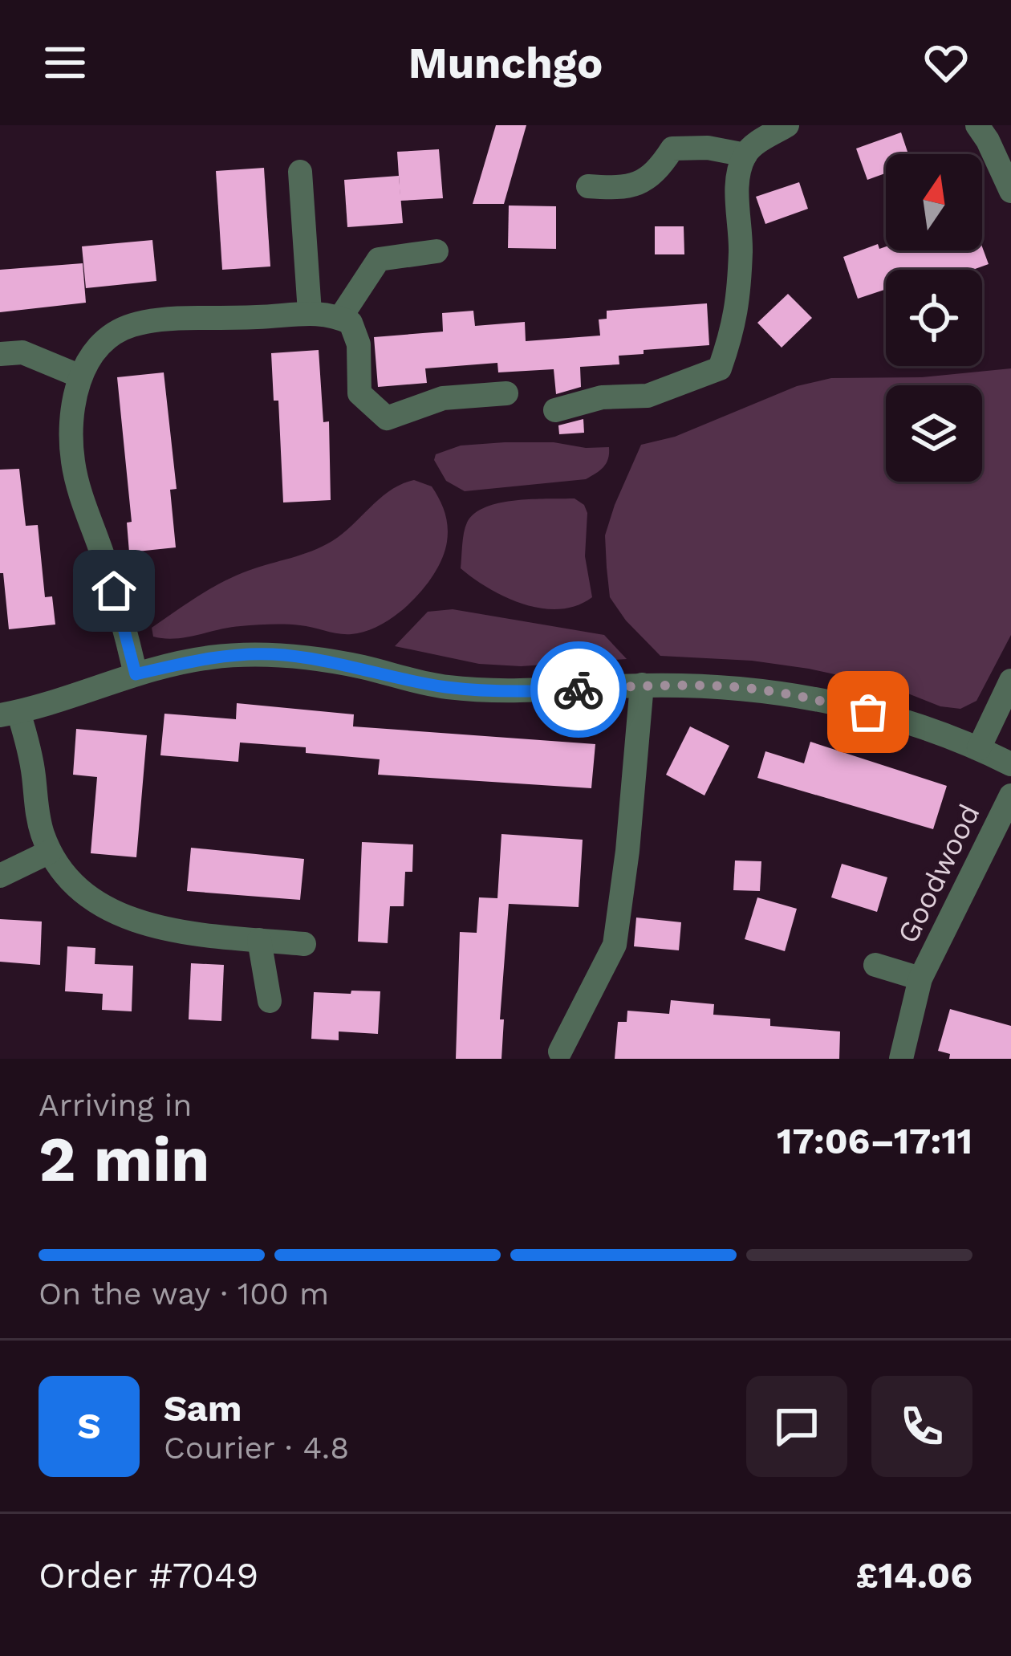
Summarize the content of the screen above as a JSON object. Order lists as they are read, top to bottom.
{
  "streets": {
    "street": ["Goodwood"]
  },
  "north": "top",
  "page": {
    "header": "Munchgo",
    "heading": ["2 min", "Arriving in", "17:06–17:11"],
    "panel": [
      "Sam",
      "Courier · 4.8",
      "Order #7049",
      "£14.06"
    ],
    "bar": "On the way · 100 m",
    "round": "S"
  }
}
